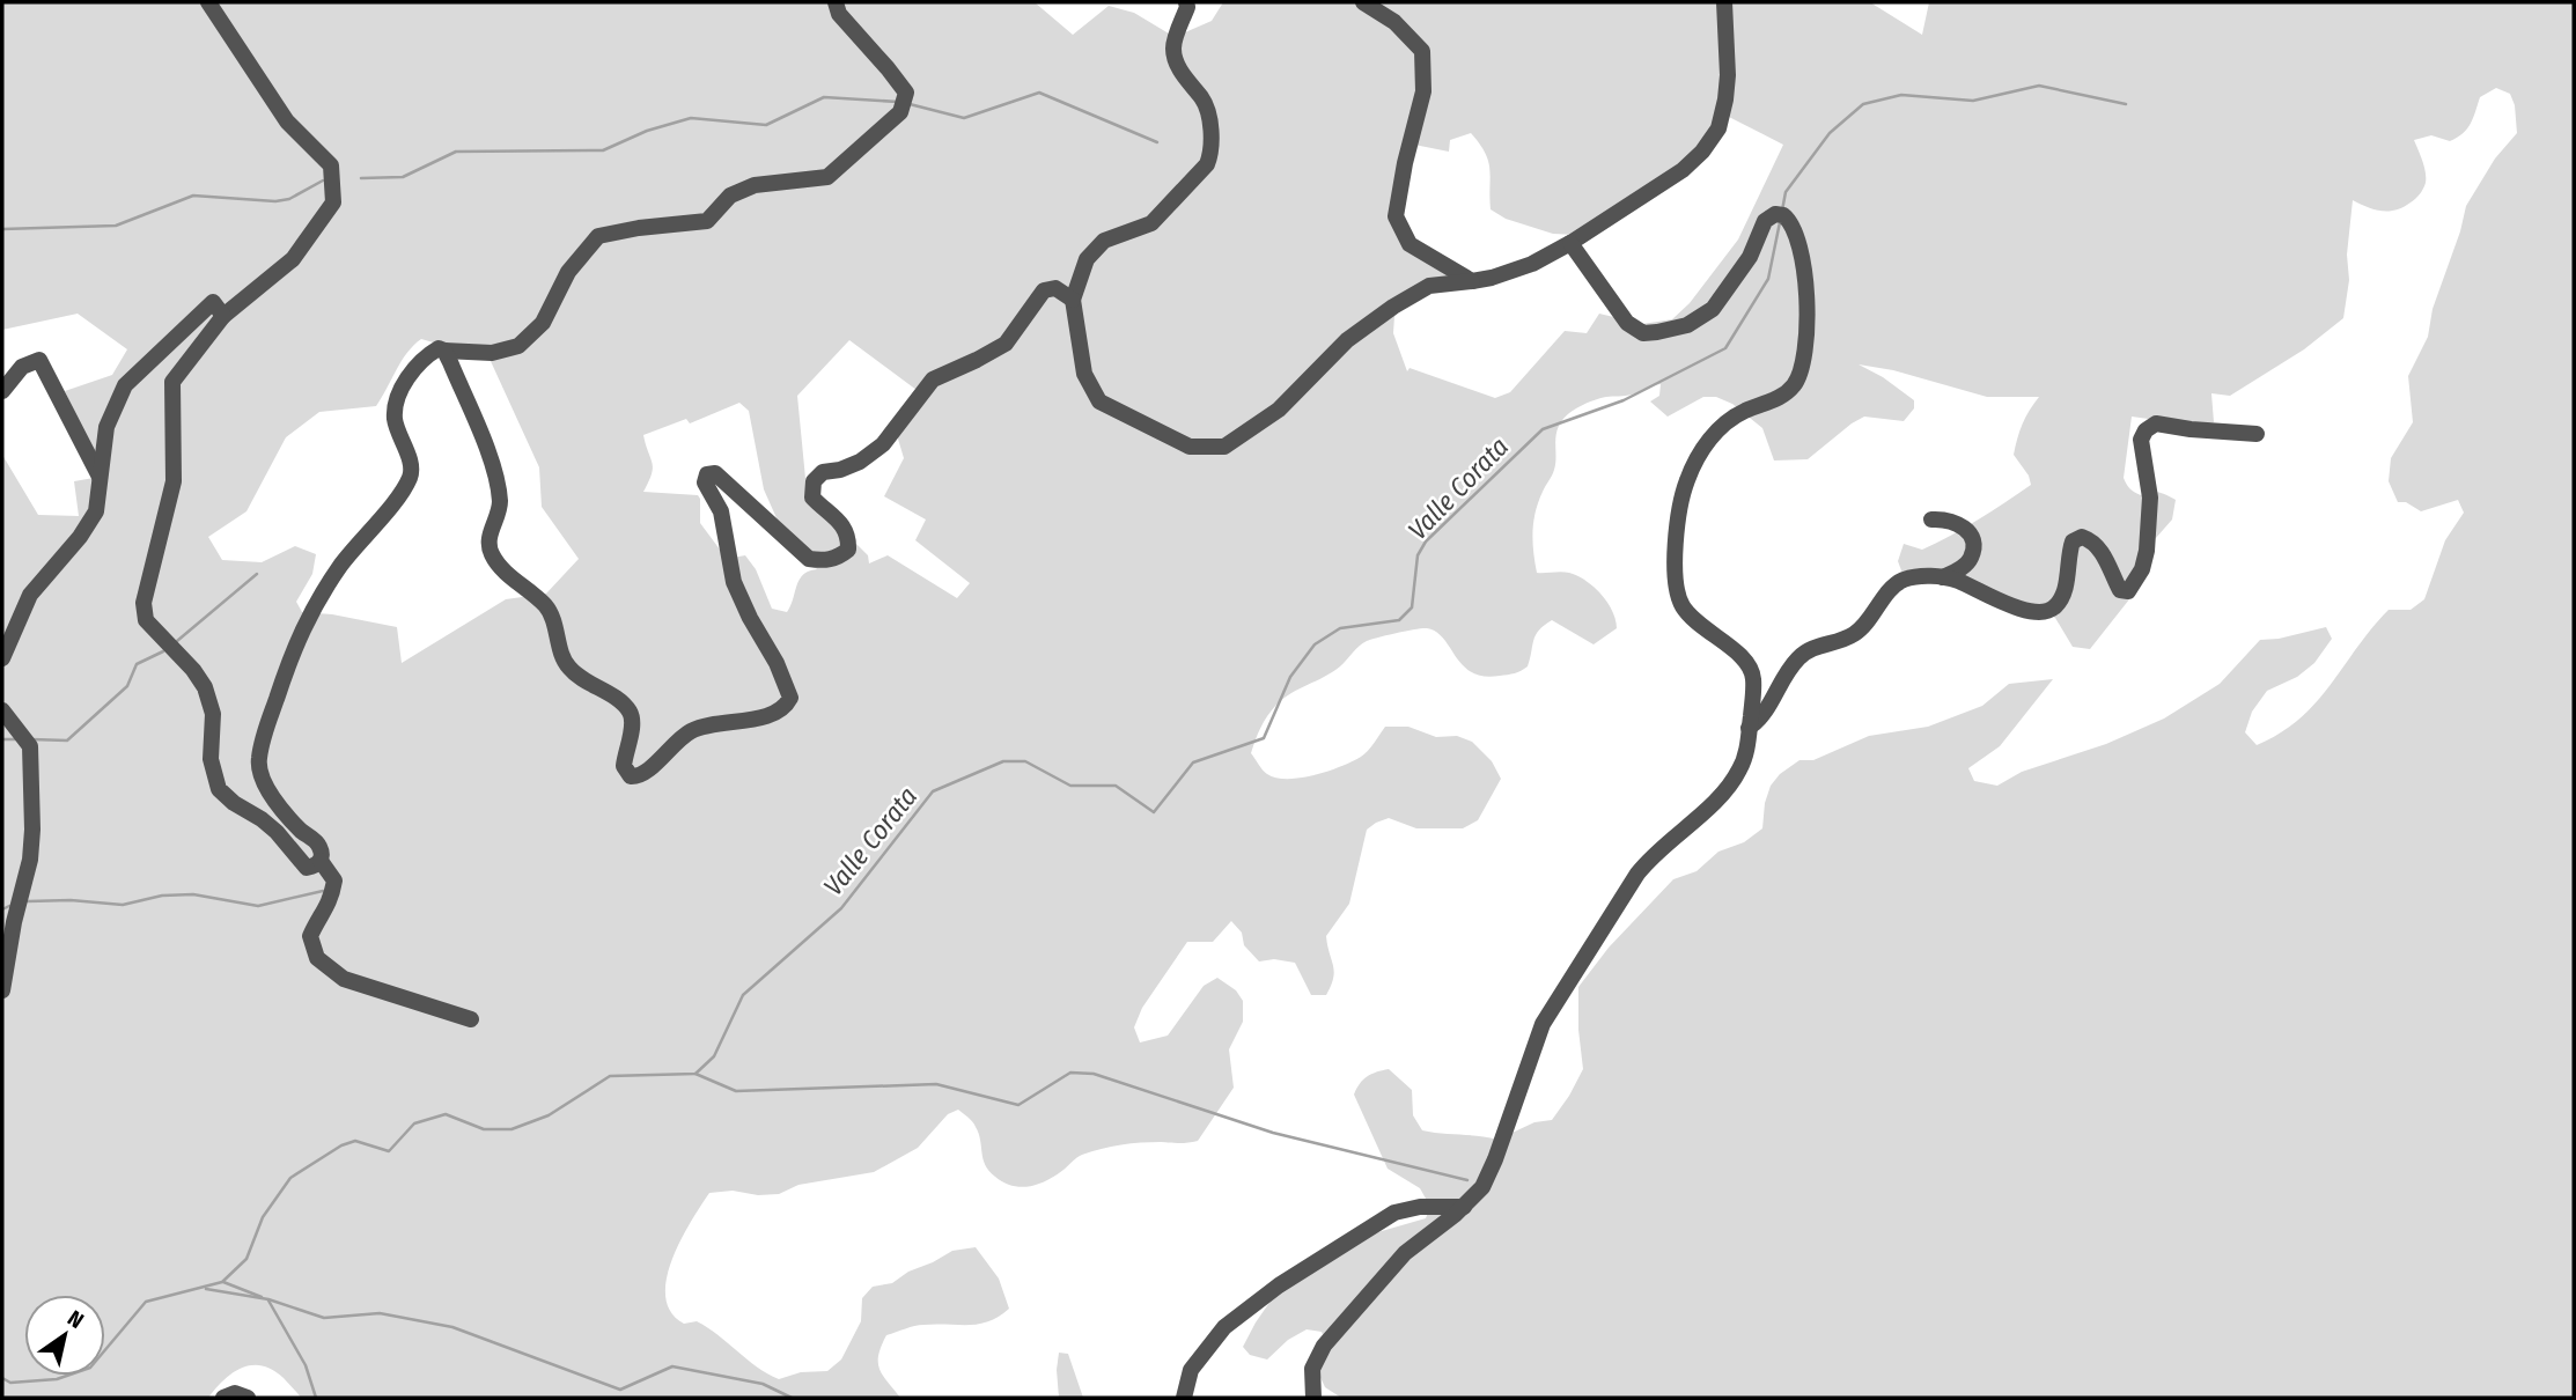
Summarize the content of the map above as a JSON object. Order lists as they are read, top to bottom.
{
  "water": ["Valle Corata"],
  "north": "top right"
}
